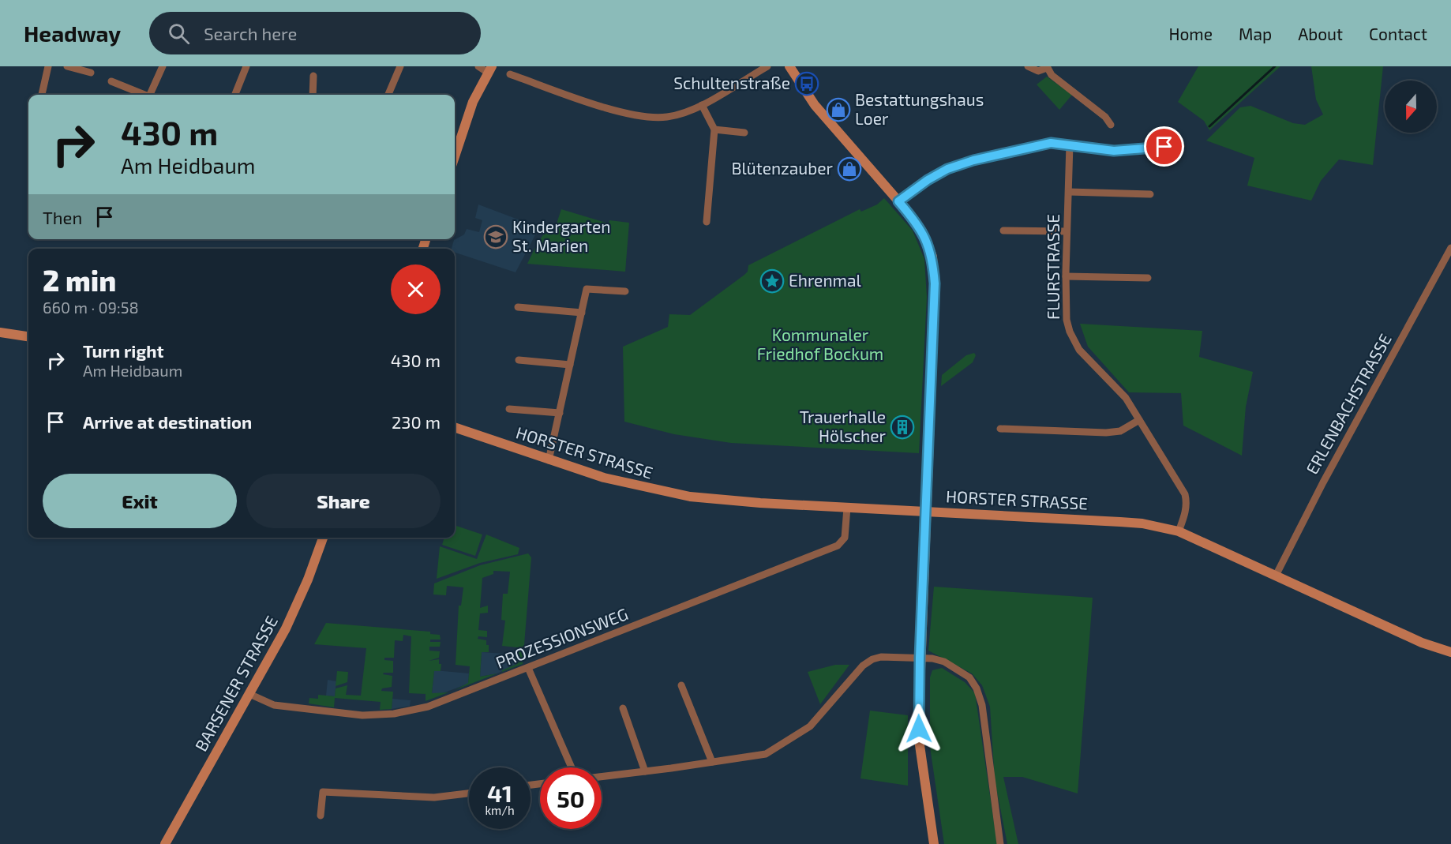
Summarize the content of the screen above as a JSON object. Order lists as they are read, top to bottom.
{
  "streets": {
    "street": [
      "FLURSTRASSE",
      "ERLENBACHSTRASSE",
      "HORSTER STRASSE",
      "PROZESSIONSWEG",
      "BARSENER STRASSE"
    ]
  },
  "crossings": [
    ["FLURSTRASSE", "HORSTER STRASSE"],
    ["ERLENBACHSTRASSE", "HORSTER STRASSE"],
    ["HORSTER STRASSE", "PROZESSIONSWEG"],
    ["PROZESSIONSWEG", "BARSENER STRASSE"]
  ],
  "parks": ["Kommunaler Friedhof Bockum"],
  "places": {
    "bus stop": ["Schultenstraße"],
    "shop": ["Bestattungshaus Loer", "Blütenzauber"],
    "school or university": ["Kindergarten St. Marien"],
    "place": ["Ehrenmal"],
    "building": ["Trauerhalle Hölscher"]
  },
  "north": "bottom",
  "page": {
    "header": "Headway",
    "search": "Search here",
    "nav": [
      "Home",
      "Map",
      "About",
      "Contact"
    ],
    "turn": ["430 m", "Am Heidbaum"],
    "then": "Then",
    "heading": ["2 min", "660 m · 09:58"],
    "list": [
      {
        "name": "Turn right",
        "note": "Am Heidbaum",
        "value": "430 m"
      },
      {
        "name": "Arrive at destination",
        "value": "230 m"
      }
    ],
    "buttons": ["Exit", "Share"],
    "speed": "41 km/h",
    "limit": "50"
  }
}
